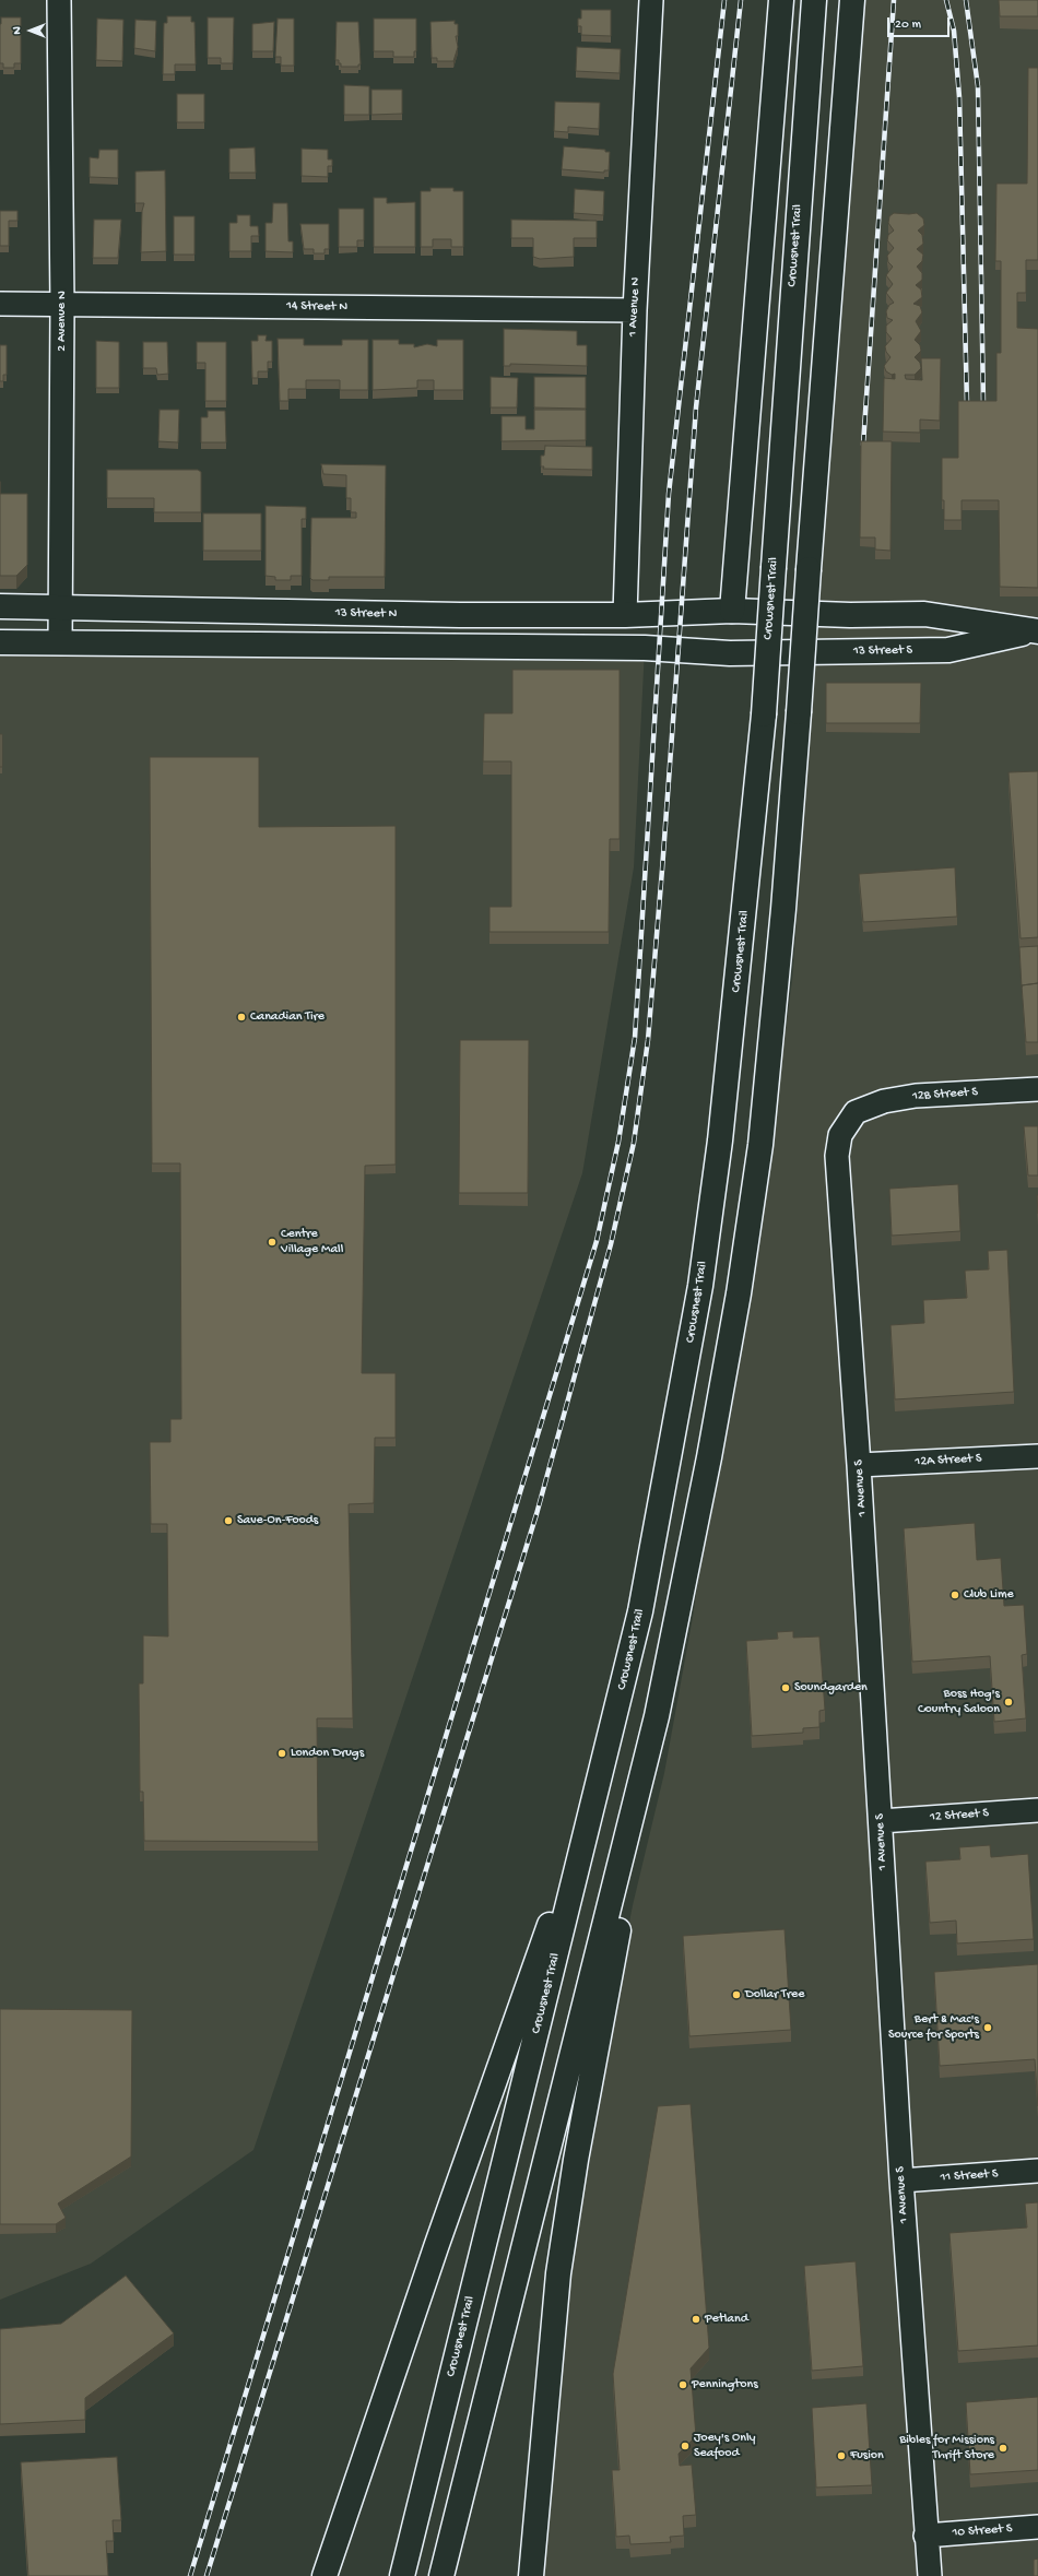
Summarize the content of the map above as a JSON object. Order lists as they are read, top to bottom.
{
  "streets": {
    "main road": ["Crowsnest Trail", "13 Street N", "13 Street S"],
    "street": [
      "14 Street N",
      "1 Avenue N",
      "2 Avenue N",
      "12B Street S",
      "12A Street S",
      "1 Avenue S",
      "12 Street S",
      "11 Street S",
      "10 Street S"
    ]
  },
  "crossings": [
    ["14 Street N", "1 Avenue N"],
    ["14 Street N", "2 Avenue N"],
    ["1 Avenue N", "13 Street N"],
    ["2 Avenue N", "13 Street N"],
    ["2 Avenue N", "13 Street S"],
    ["13 Street N", "13 Street S"],
    ["12B Street S", "1 Avenue S"],
    ["12A Street S", "1 Avenue S"],
    ["1 Avenue S", "12 Street S"],
    ["1 Avenue S", "11 Street S"],
    ["1 Avenue S", "10 Street S"]
  ],
  "places": [
    "Canadian Tire",
    "Centre Village Mall",
    "Save-On-Foods",
    "Club Lime",
    "Soundgarden",
    "Boss Hog's Country Saloon",
    "London Drugs",
    "Dollar Tree",
    "Bert & Mac's Source for Sports",
    "Petland",
    "Penningtons",
    "Joey's Only Seafood",
    "Bibles for Missions Thrift Store",
    "Fusion"
  ],
  "scale_bar": "20 m",
  "north": "left"
}
